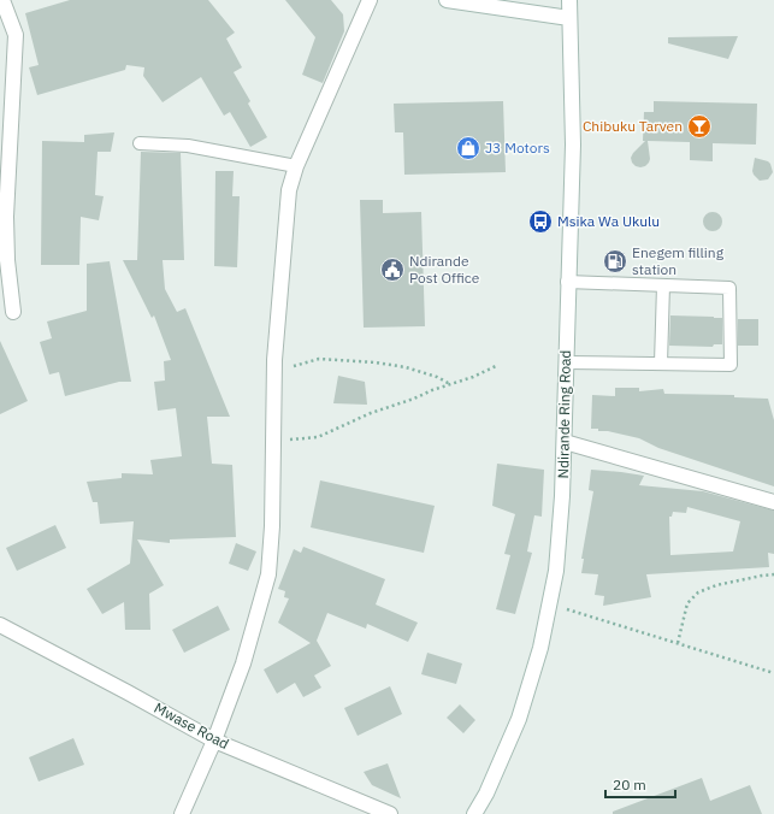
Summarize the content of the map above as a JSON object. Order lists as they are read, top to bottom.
{
  "streets": {
    "street": ["Ndirande Ring Road", "Mwase Road"]
  },
  "places": {
    "bar": ["Chibuku Tarven"],
    "shop": ["J3 Motors"],
    "bus stop": ["Msika Wa Ukulu"],
    "fuel station": ["Enegem filling station"],
    "public building": ["Ndirande Post Office"]
  },
  "scale_bar": "20 m"
}
